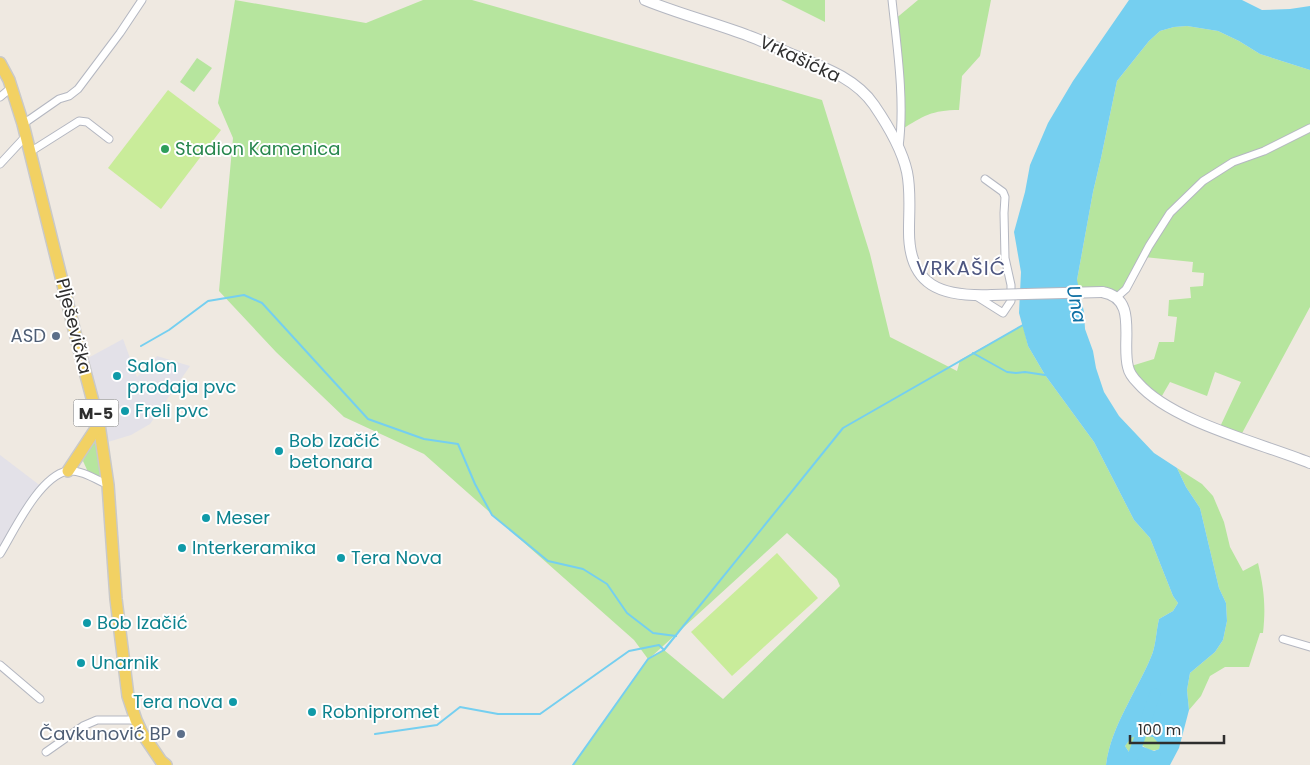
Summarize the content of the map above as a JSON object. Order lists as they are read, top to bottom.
{
  "streets": {
    "main road": ["Plješevička", "M-5"],
    "street": ["Vrkašićka"]
  },
  "districts": ["VRKAŠIĆ"],
  "water": ["Una"],
  "places": [
    "Stadion Kamenica",
    "ASD",
    "Salon prodaja pvc",
    "Freli pvc",
    "Bob Izačić betonara",
    "Meser",
    "Interkeramika",
    "Tera Nova",
    "Bob Izačić",
    "Unarnik",
    "Tera nova",
    "Robnipromet",
    "Čavkunović BP"
  ],
  "scale_bar": "100 m"
}
